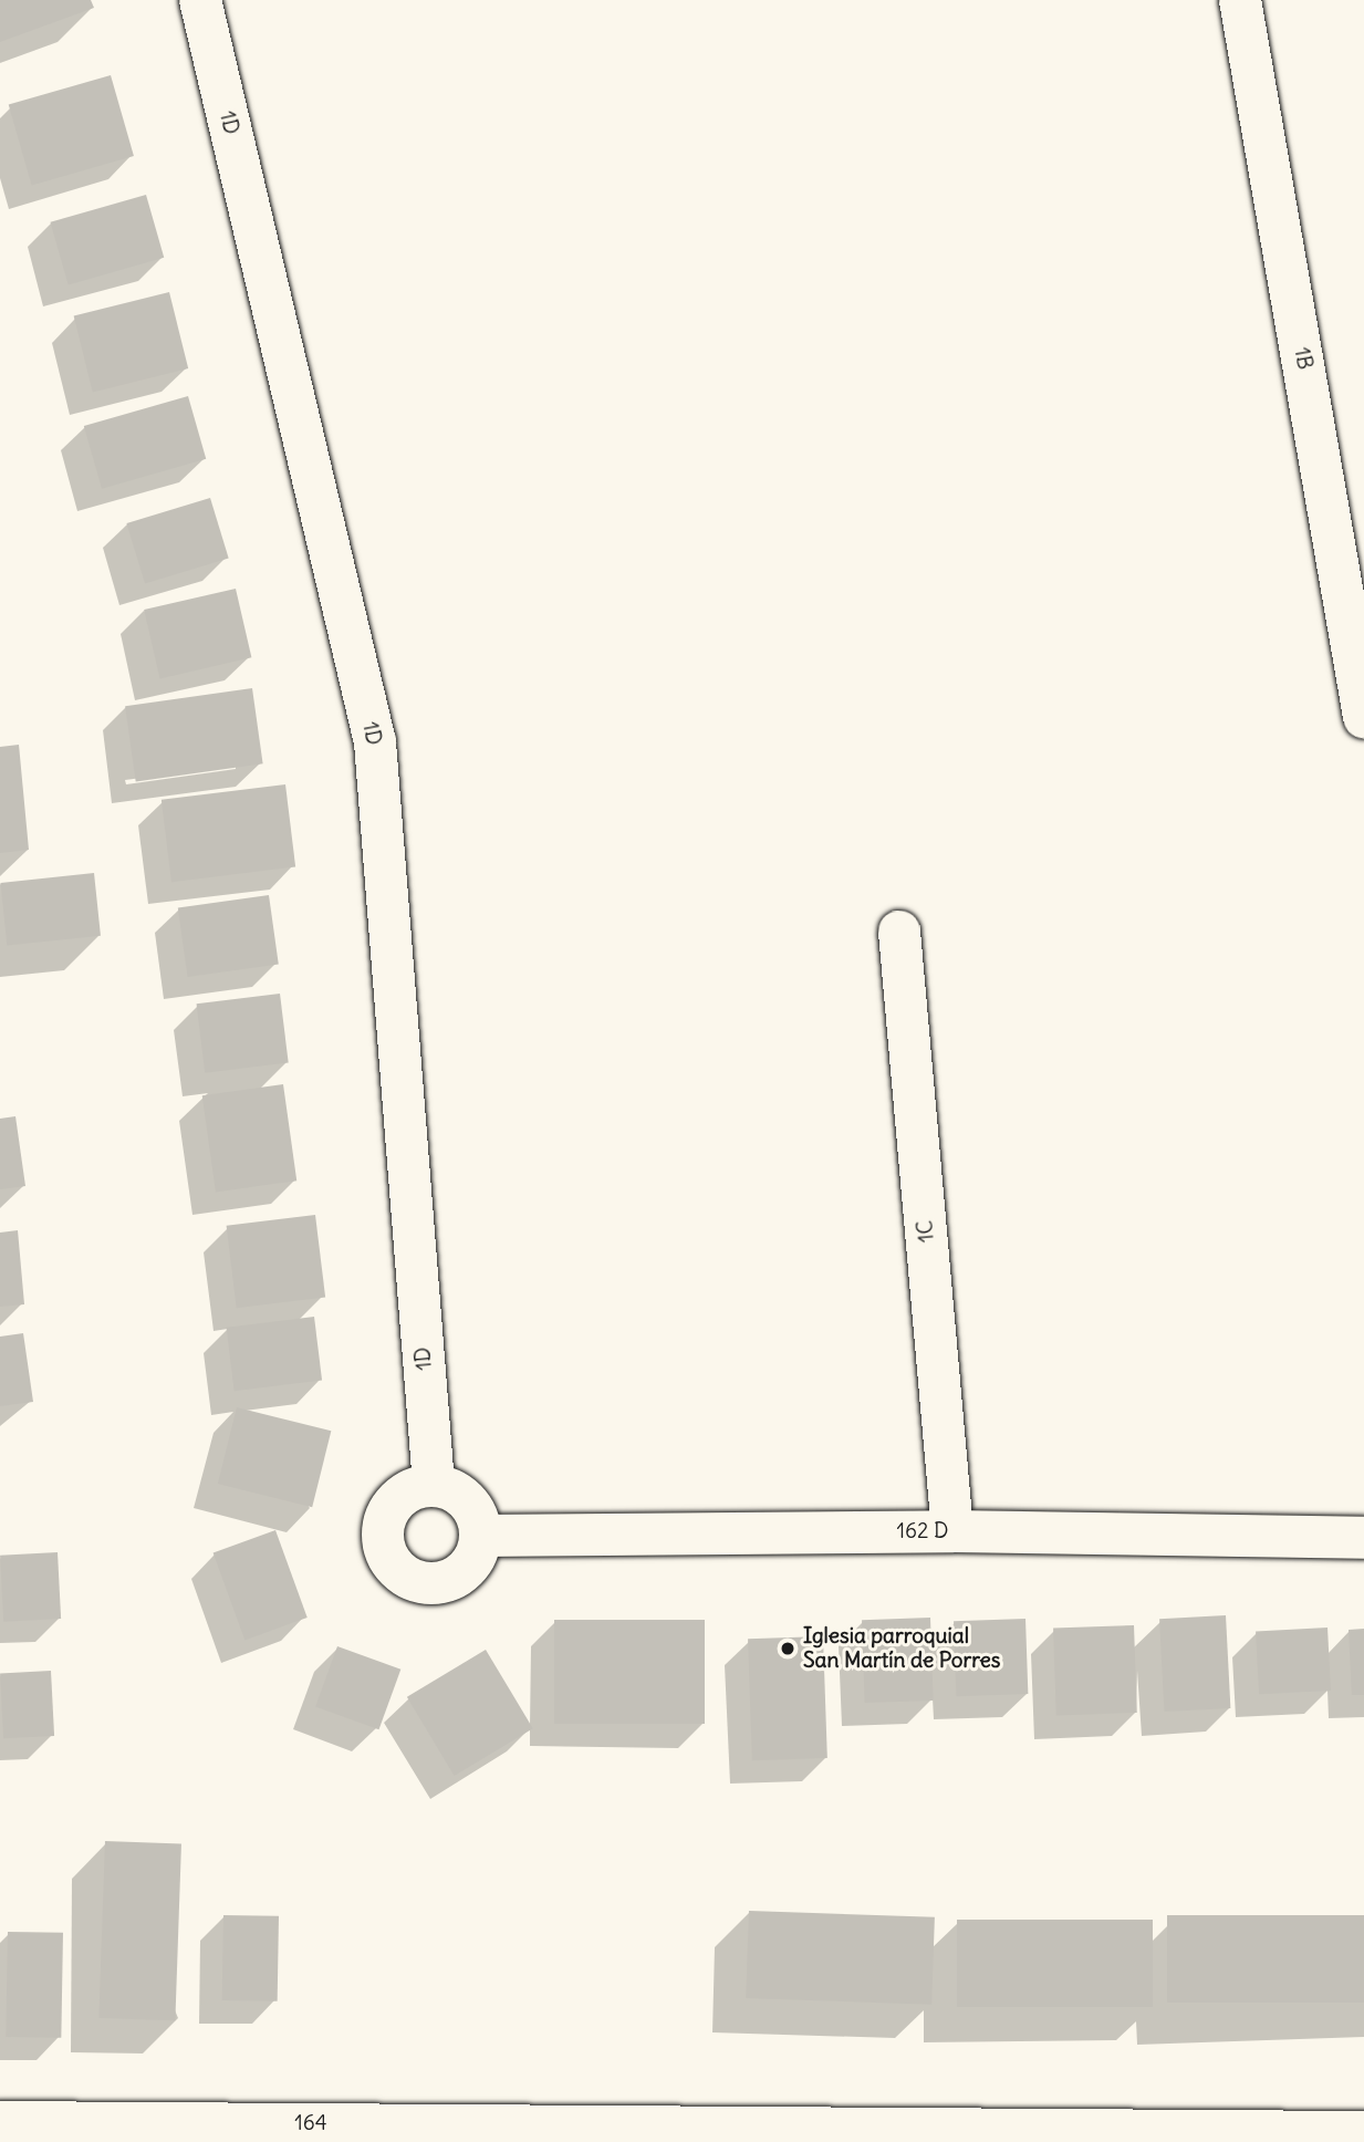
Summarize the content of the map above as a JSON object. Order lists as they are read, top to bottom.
{
  "streets": {
    "street": [
      "1D",
      "1B",
      "1C",
      "162 D",
      "164"
    ]
  },
  "crossings": [
    ["1D", "162 D"],
    ["1C", "162 D"]
  ],
  "places": ["Iglesia parroquial San Martín de Porres"]
}
